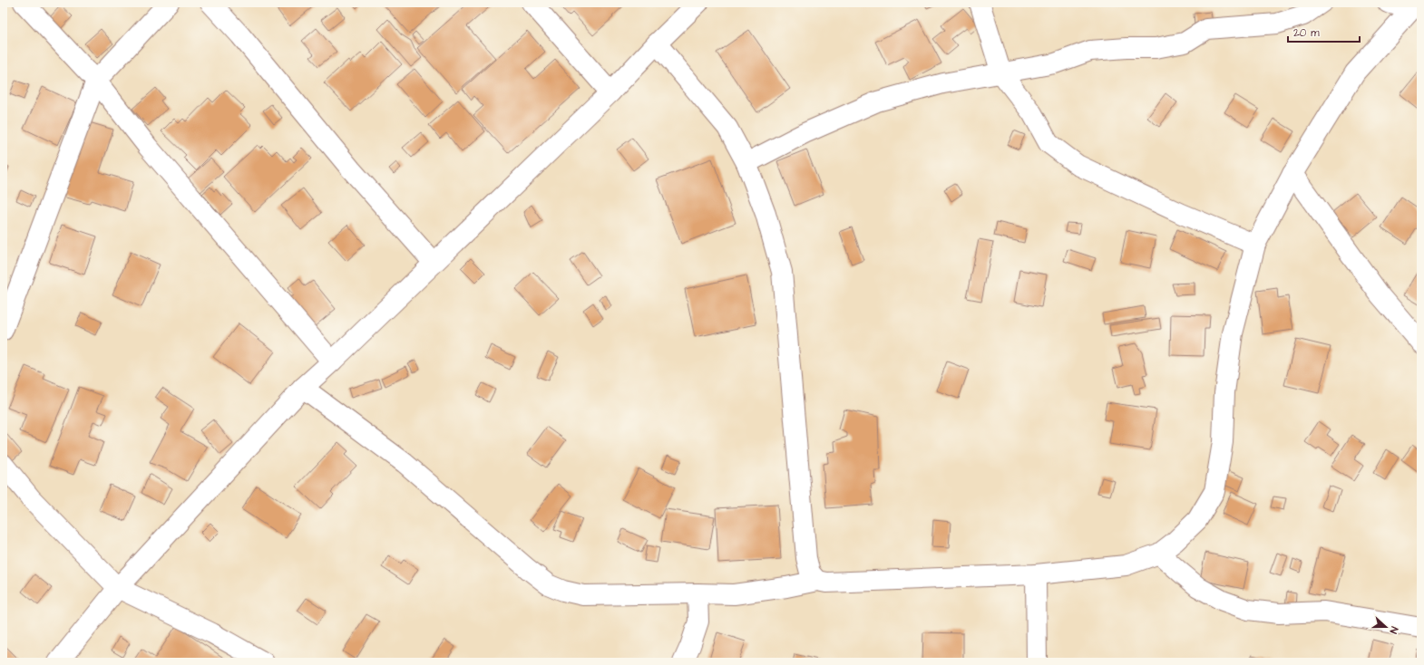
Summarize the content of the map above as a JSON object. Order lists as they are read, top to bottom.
{
  "scale_bar": "20 m",
  "north": "right"
}
